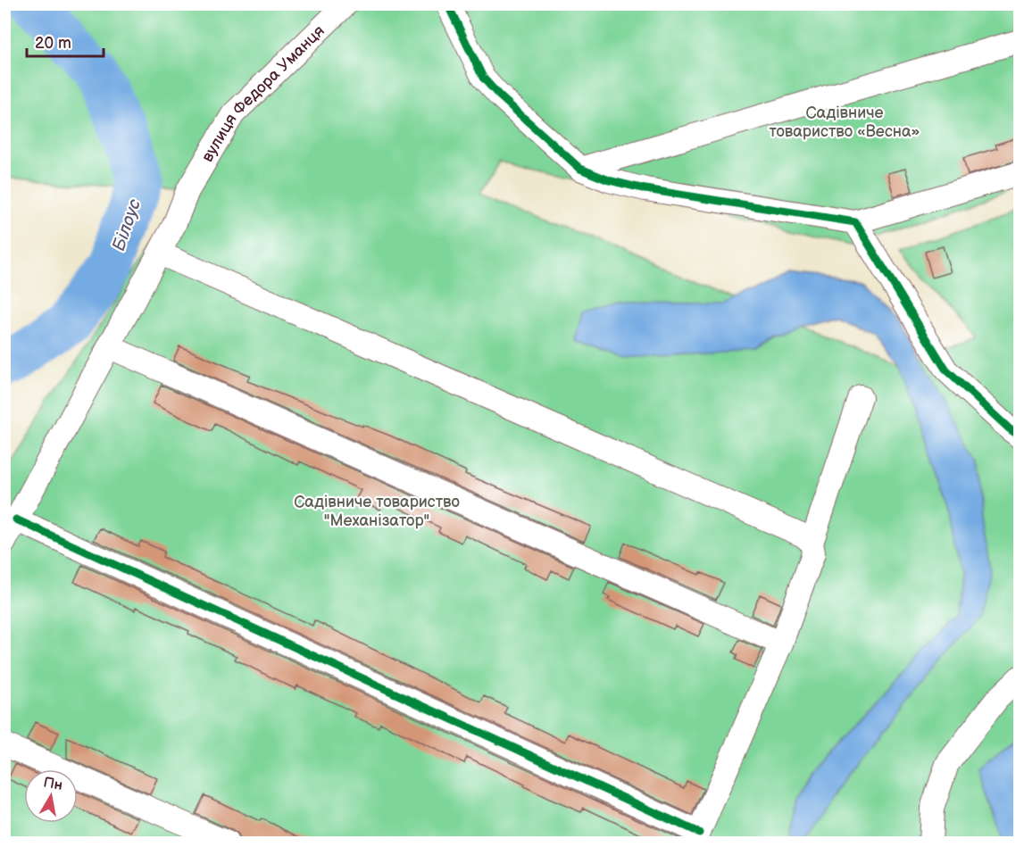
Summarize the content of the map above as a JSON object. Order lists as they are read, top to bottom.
{
  "streets": {
    "street": ["вулиця Федора Уманця"]
  },
  "water": ["Білоус"],
  "parks": ["Садівниче товариство «Весна»", "Садівниче товариство \"Механізатор\""],
  "scale_bar": "20 m",
  "north": "top"
}
